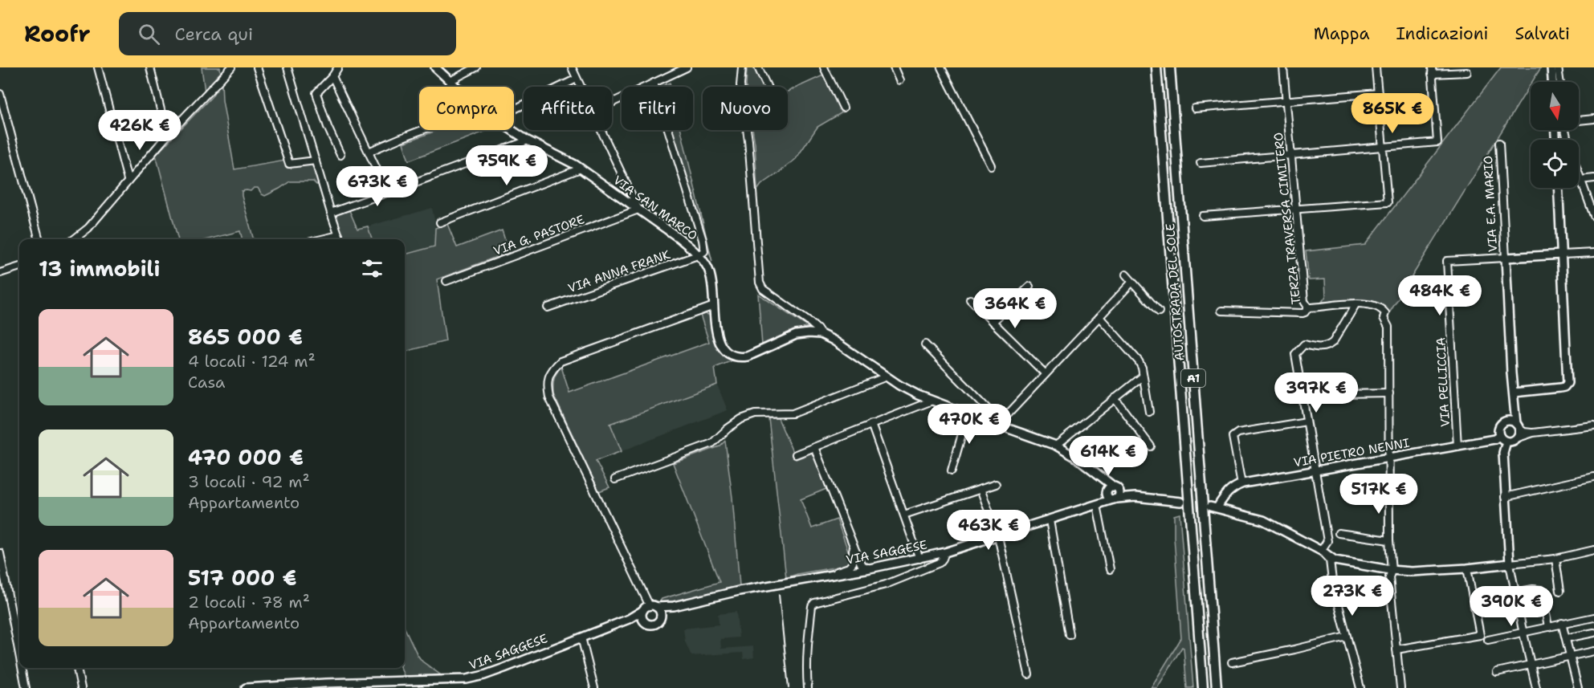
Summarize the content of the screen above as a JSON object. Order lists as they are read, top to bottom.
{
  "streets": {
    "highway": ["AUTOSTRADA DEL SOLE", "A1"],
    "main road": [
      "VIA E.A. MARIO",
      "VIA SAN MARCO",
      "VIA PIETRO NENNI",
      "VIA SAGGESE"
    ],
    "street": [
      "TERZA TRAVERSA CIMITERO",
      "VIA G. PASTORE",
      "VIA ANNA FRANK",
      "VIA PELLICCIA"
    ]
  },
  "crossings": [
    ["VIA E.A. MARIO", "VIA PELLICCIA"],
    ["VIA E.A. MARIO", "VIA PIETRO NENNI"],
    ["VIA SAN MARCO", "VIA G. PASTORE"],
    ["VIA SAN MARCO", "VIA ANNA FRANK"],
    ["VIA PELLICCIA", "VIA PIETRO NENNI"]
  ],
  "north": "bottom",
  "page": {
    "header": "Roofr",
    "search": "Cerca qui",
    "nav": ["Mappa", "Indicazioni", "Salvati"],
    "chip": [
      "Compra",
      "Affitta",
      "Filtri",
      "Nuovo"
    ],
    "price": [
      "865K €",
      "426K €",
      "759K €",
      "673K €",
      "484K €",
      "364K €",
      "397K €",
      "470K €",
      "614K €",
      "517K €",
      "463K €",
      "273K €",
      "390K €"
    ],
    "heading": "13 immobili",
    "list": [
      {
        "name": "865 000 €",
        "note": "4 locali · 124 m² · Casa"
      },
      {
        "name": "470 000 €",
        "note": "3 locali · 92 m² · Appartamento"
      },
      {
        "name": "517 000 €",
        "note": "2 locali · 78 m² · Appartamento"
      }
    ]
  }
}
